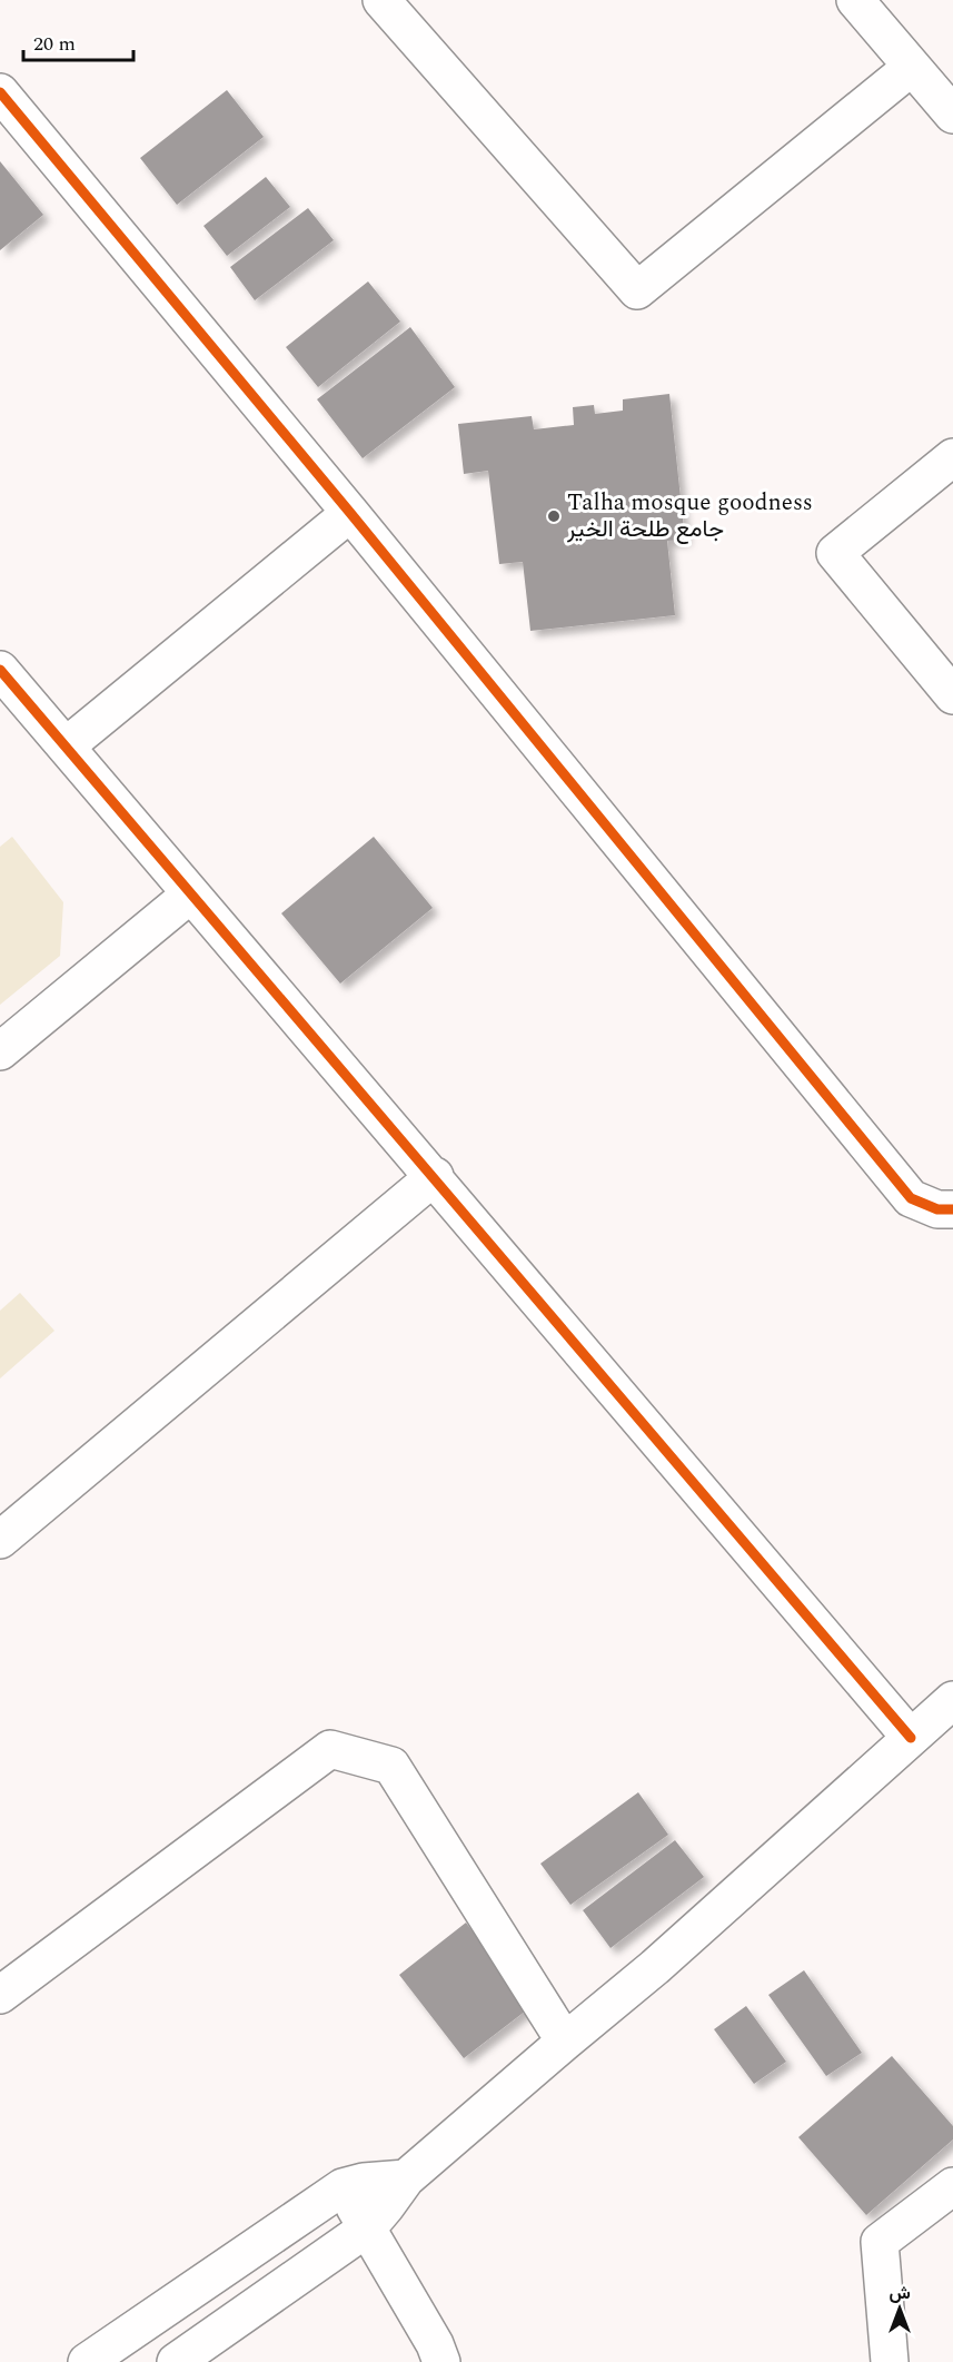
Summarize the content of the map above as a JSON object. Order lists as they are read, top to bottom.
{
  "places": ["Talha mosque goodness جامع طلحة الخير"],
  "scale_bar": "20 m",
  "north": "top"
}
